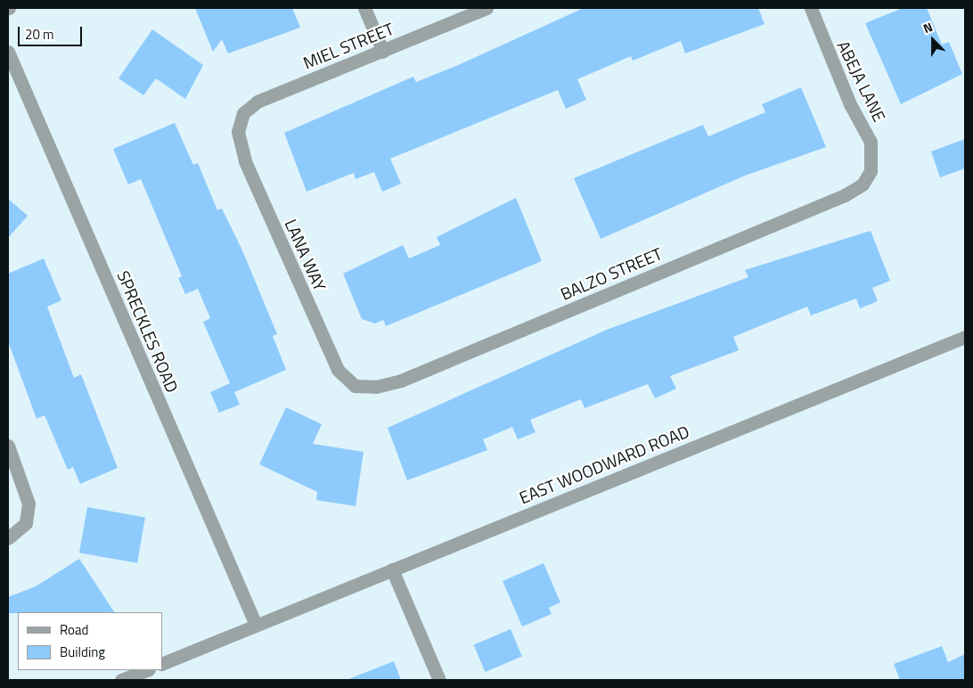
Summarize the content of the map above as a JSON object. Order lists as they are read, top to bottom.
{
  "streets": {
    "street": [
      "MIEL STREET",
      "ABEJA LANE",
      "LANA WAY",
      "BALZO STREET",
      "SPRECKLES ROAD",
      "EAST WOODWARD ROAD"
    ]
  },
  "crossings": [
    ["MIEL STREET", "LANA WAY"],
    ["ABEJA LANE", "BALZO STREET"],
    ["LANA WAY", "BALZO STREET"],
    ["SPRECKLES ROAD", "EAST WOODWARD ROAD"]
  ],
  "legend": ["Road", "Building"],
  "scale_bar": "20 m",
  "north": "top"
}
